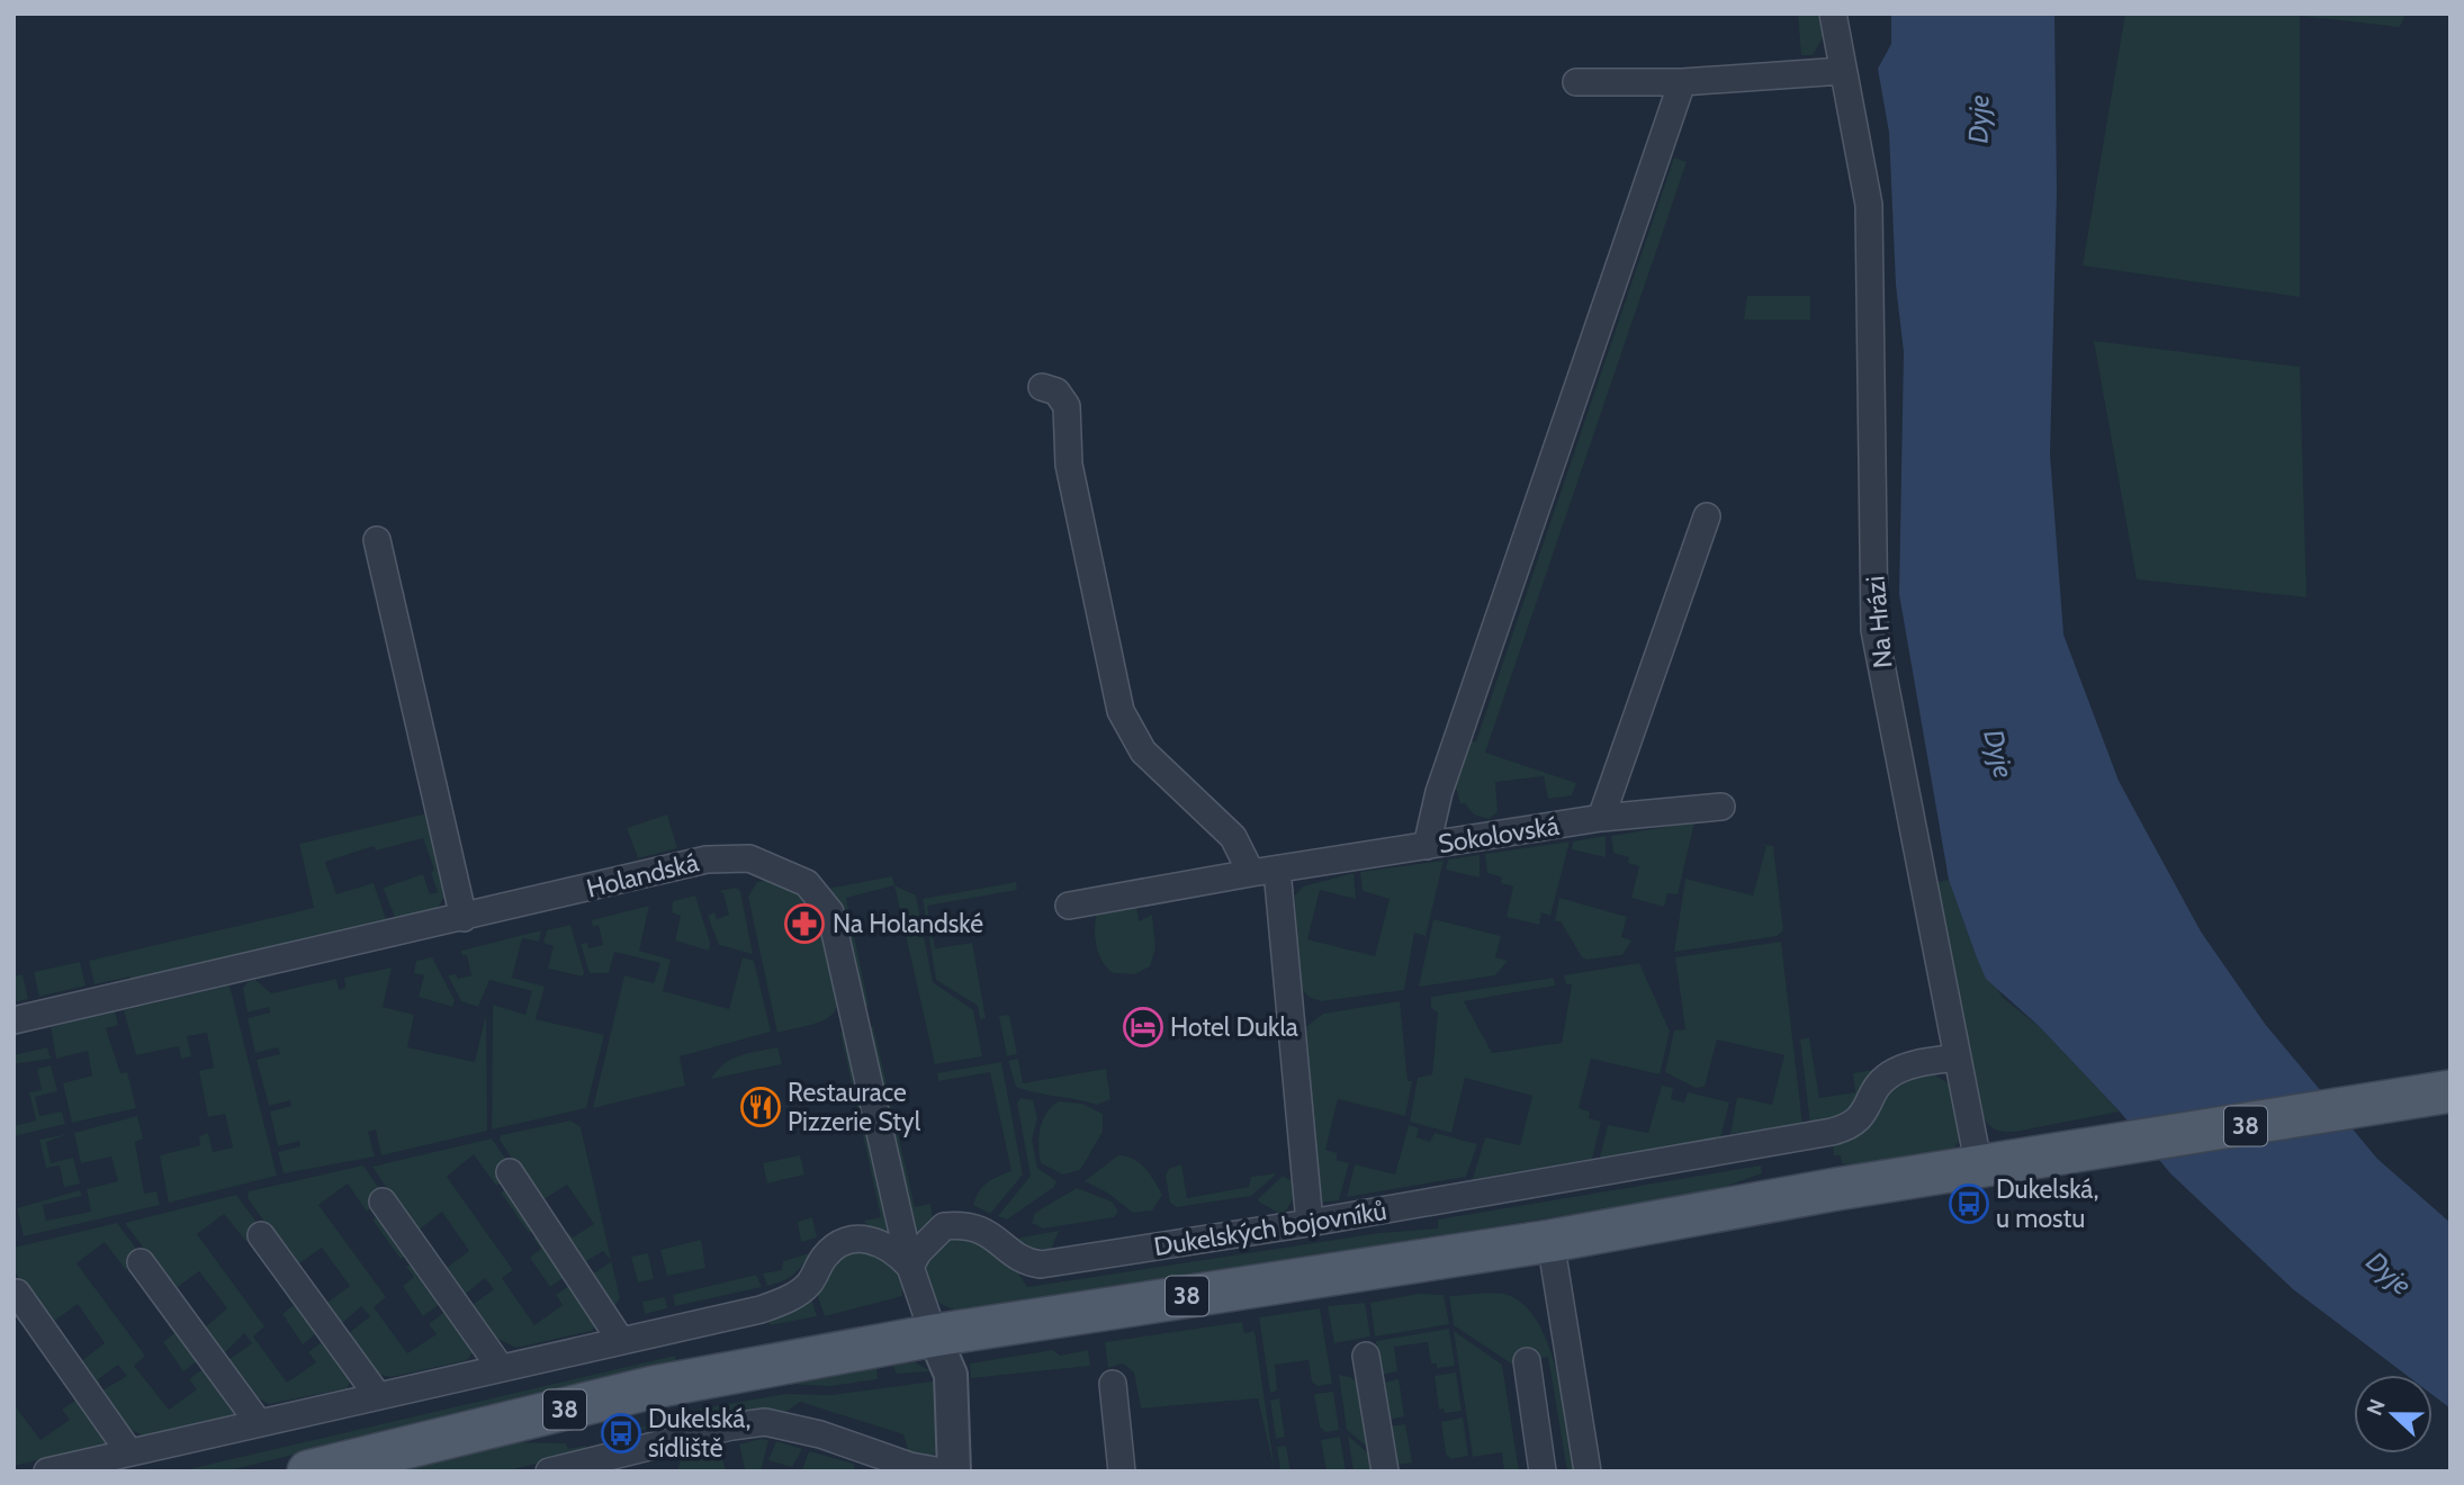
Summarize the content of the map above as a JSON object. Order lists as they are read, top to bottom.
{
  "streets": {
    "main road": ["38", "Dukelských bojovníků"],
    "street": ["Na Hrázi", "Sokolovská", "Holandská"]
  },
  "crossings": [
    ["Na Hrázi", "Dukelských bojovníků"],
    ["Holandská", "Dukelských bojovníků"]
  ],
  "water": ["Dyje"],
  "places": {
    "pharmacy": ["Na Holandské"],
    "hotel": ["Hotel Dukla"],
    "restaurant": ["Restaurace Pizzerie Styl"],
    "bus stop": ["Dukelská, u mostu", "Dukelská, sídliště"]
  },
  "north": "left"
}
